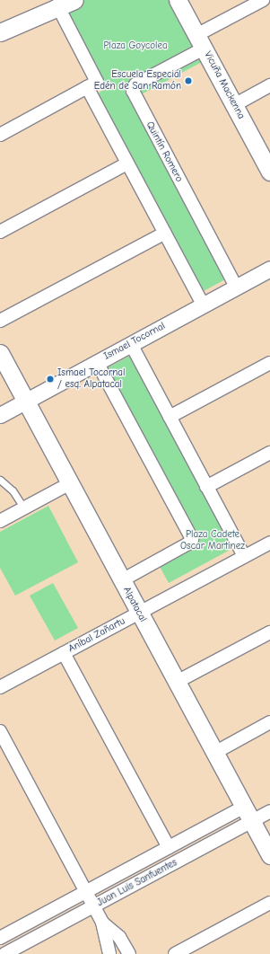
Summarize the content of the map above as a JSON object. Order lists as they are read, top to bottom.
{
  "streets": {
    "main road": ["Vicuña Mackenna", "Alpatacal"],
    "street": [
      "Quintín Romero",
      "Ismael Tocornal",
      "Aníbal Zañartu",
      "Juan Luis Sanfuentes"
    ]
  },
  "crossings": [
    ["Vicuña Mackenna", "Quintín Romero"],
    ["Quintín Romero", "Ismael Tocornal"],
    ["Ismael Tocornal", "Alpatacal"],
    ["Alpatacal", "Aníbal Zañartu"],
    ["Alpatacal", "Juan Luis Sanfuentes"]
  ],
  "parks": ["Plaza Goycolea", "Plaza Cadete Oscar Martinez"],
  "places": ["Escuela Especial Edén de San Ramón", "Ismael Tocornal / esq. Alpatacal"]
}
